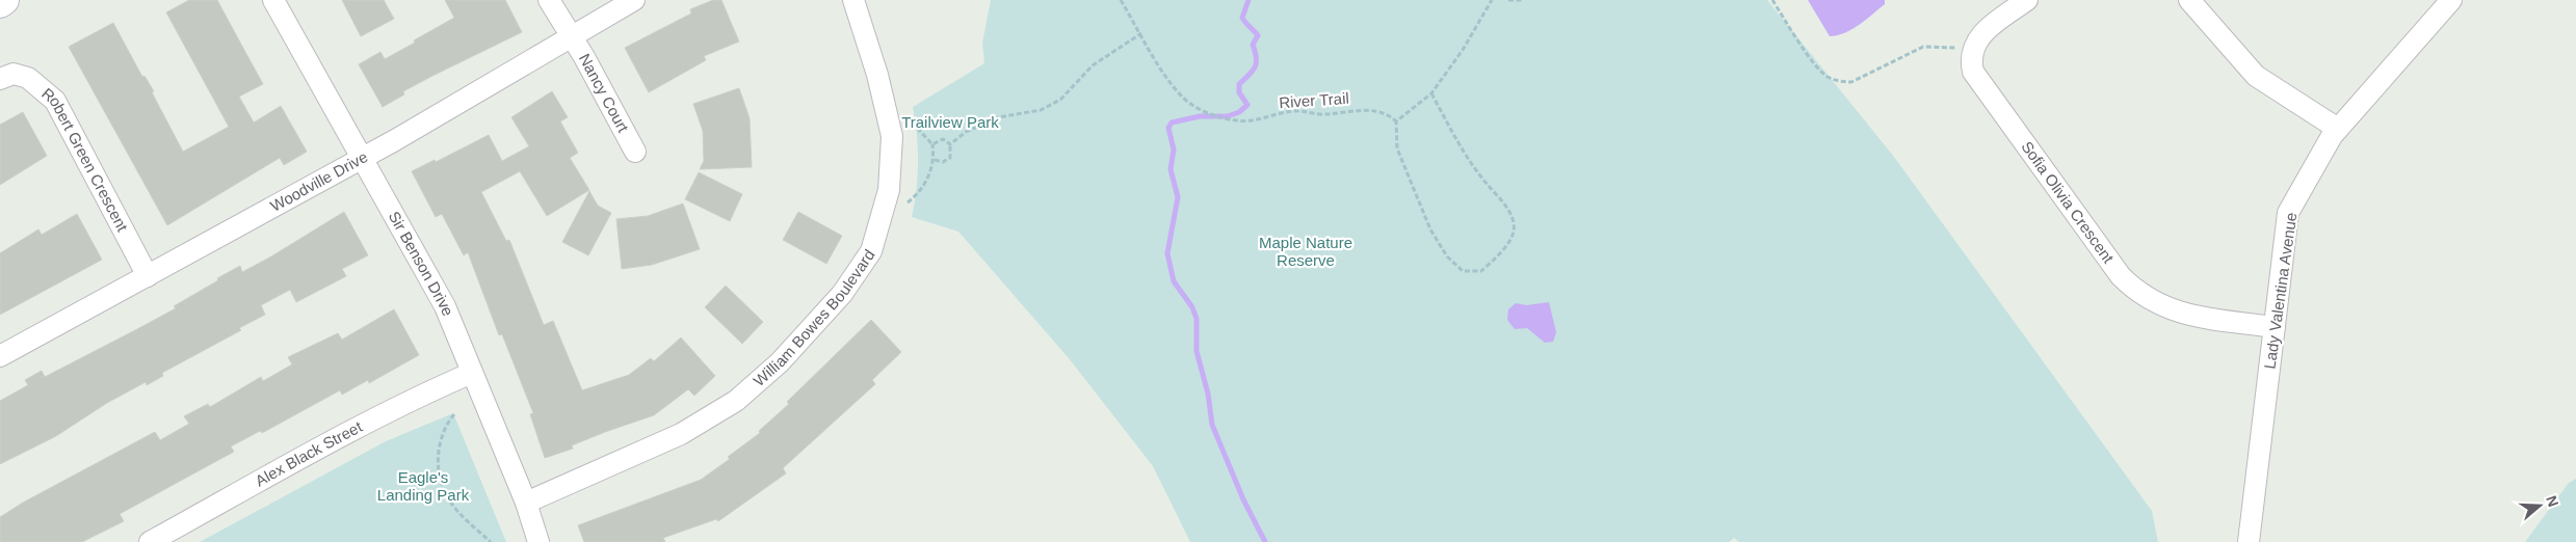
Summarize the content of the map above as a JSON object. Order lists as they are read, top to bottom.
{
  "streets": {
    "street": [
      "Nancy Court",
      "Robert Green Crescent",
      "Woodville Drive",
      "Sofia Olivia Crescent",
      "Sir Benson Drive",
      "Lady Valentina Avenue",
      "William Bowes Boulevard",
      "Alex Black Street"
    ],
    "path": ["River Trail"]
  },
  "crossings": [
    ["Nancy Court", "Woodville Drive"],
    ["Robert Green Crescent", "Woodville Drive"],
    ["Woodville Drive", "Sir Benson Drive"],
    ["Sofia Olivia Crescent", "Lady Valentina Avenue"],
    ["Sir Benson Drive", "William Bowes Boulevard"],
    ["Sir Benson Drive", "Alex Black Street"]
  ],
  "parks": ["Trailview Park", "Maple Nature Reserve", "Eagle's Landing Park"],
  "north": "right"
}
